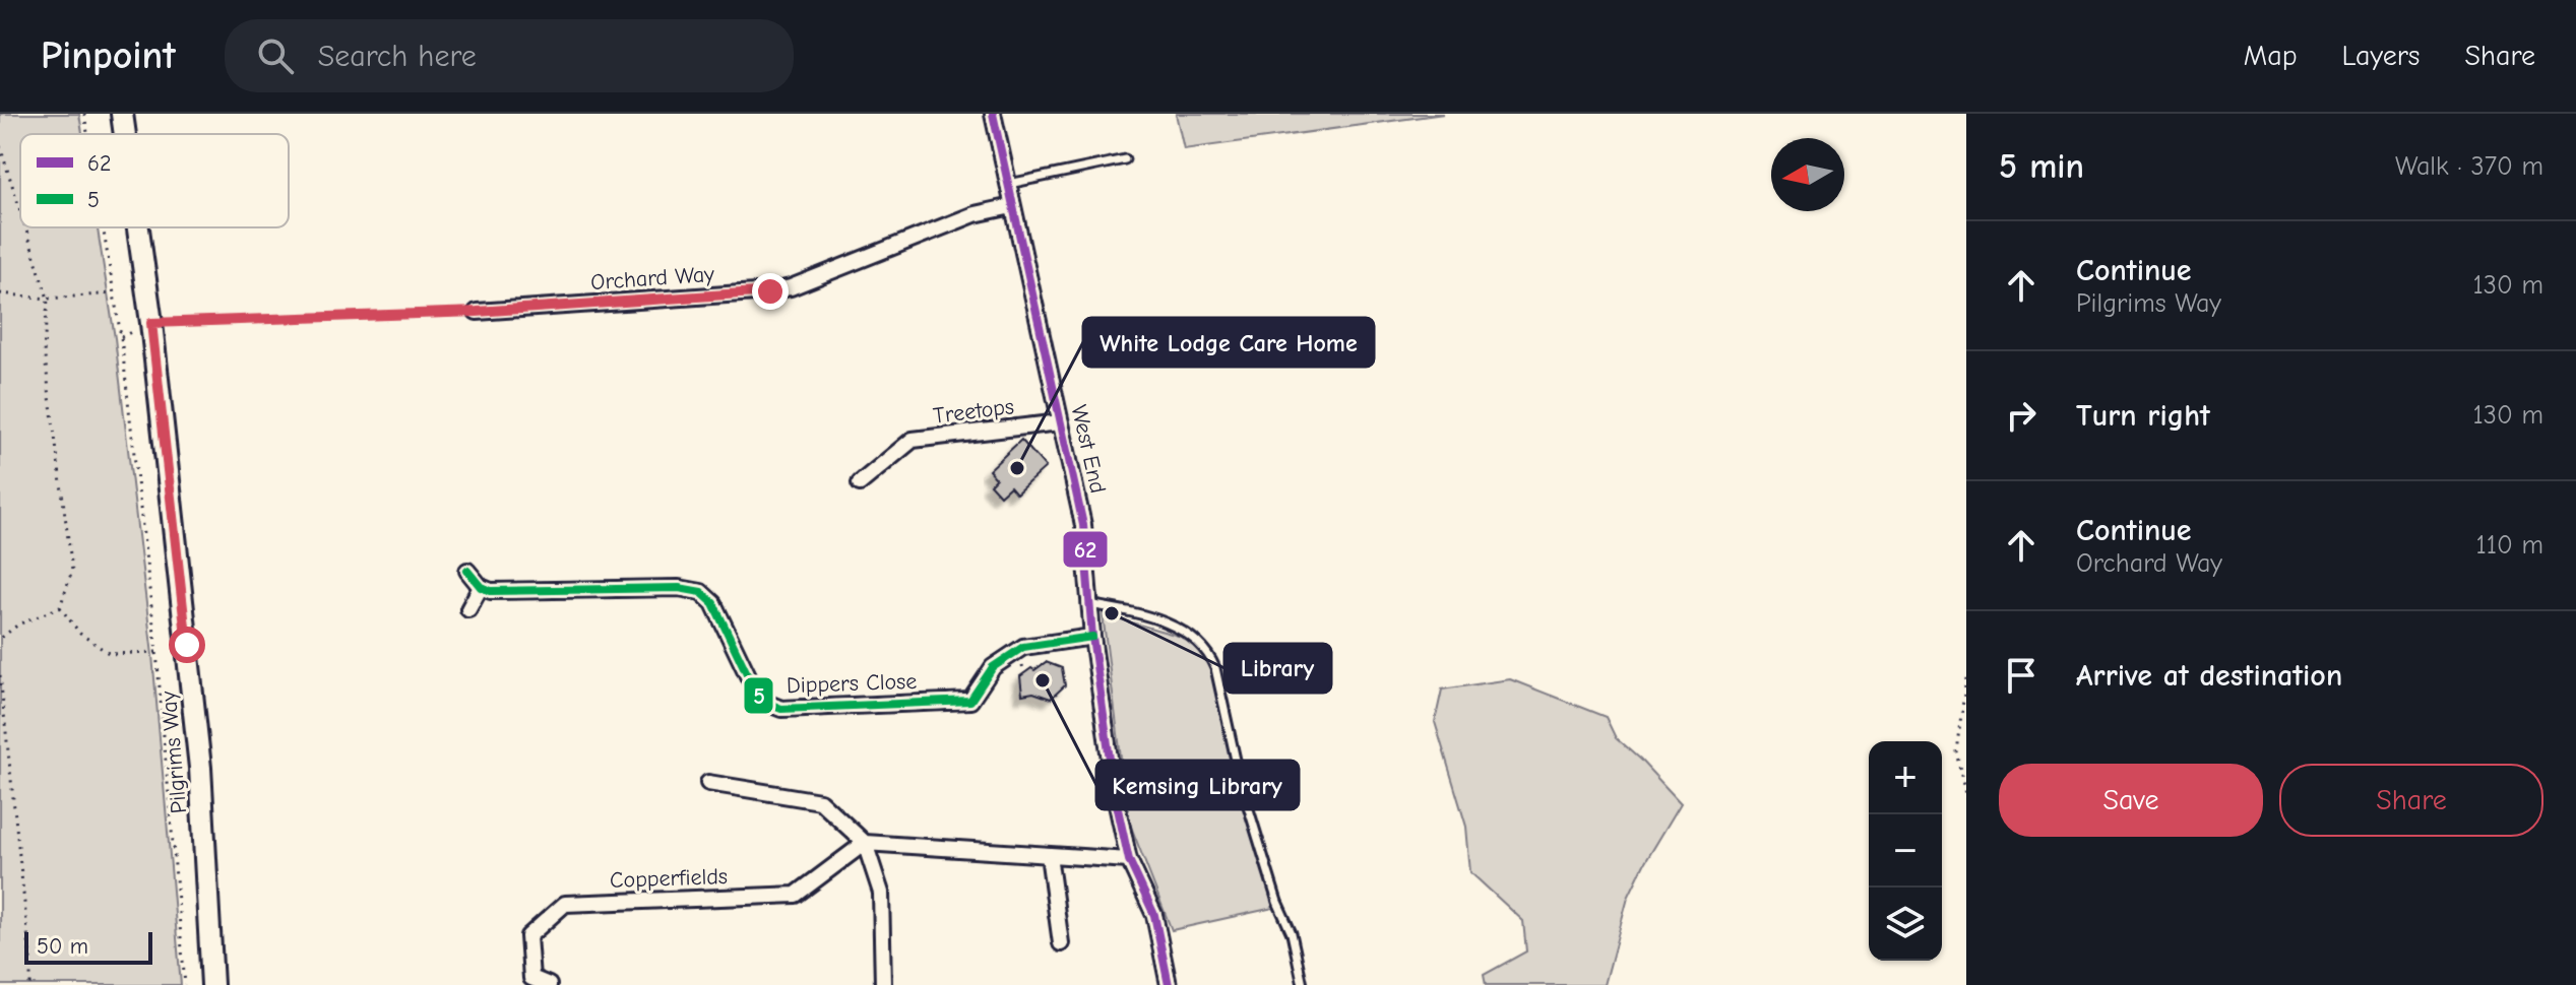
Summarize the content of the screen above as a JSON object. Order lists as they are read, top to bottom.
{
  "streets": {
    "street": [
      "Orchard Way",
      "Treetops",
      "West End",
      "Dippers Close",
      "Pilgrims Way",
      "Copperfields"
    ]
  },
  "crossings": [
    ["Orchard Way", "West End"],
    ["Treetops", "West End"],
    ["West End", "Dippers Close"]
  ],
  "places": ["White Lodge Care Home", "Library", "Kemsing Library"],
  "lines": ["transit line 62", "transit line 5"],
  "legend": ["62", "5"],
  "scale_bar": "50 m",
  "north": "left",
  "page": {
    "header": "Pinpoint",
    "search": "Search here",
    "nav": ["Map", "Layers", "Share"],
    "heading": ["5 min", "Walk · 370 m"],
    "list": [
      ["Continue", "Pilgrims Way", "130 m"],
      ["Turn right", "130 m"],
      ["Continue", "Orchard Way", "110 m"],
      "Arrive at destination"
    ],
    "buttons": ["Save", "Share"],
    "map_buttons": ["+", "−"],
    "scale": "50 m"
  }
}
